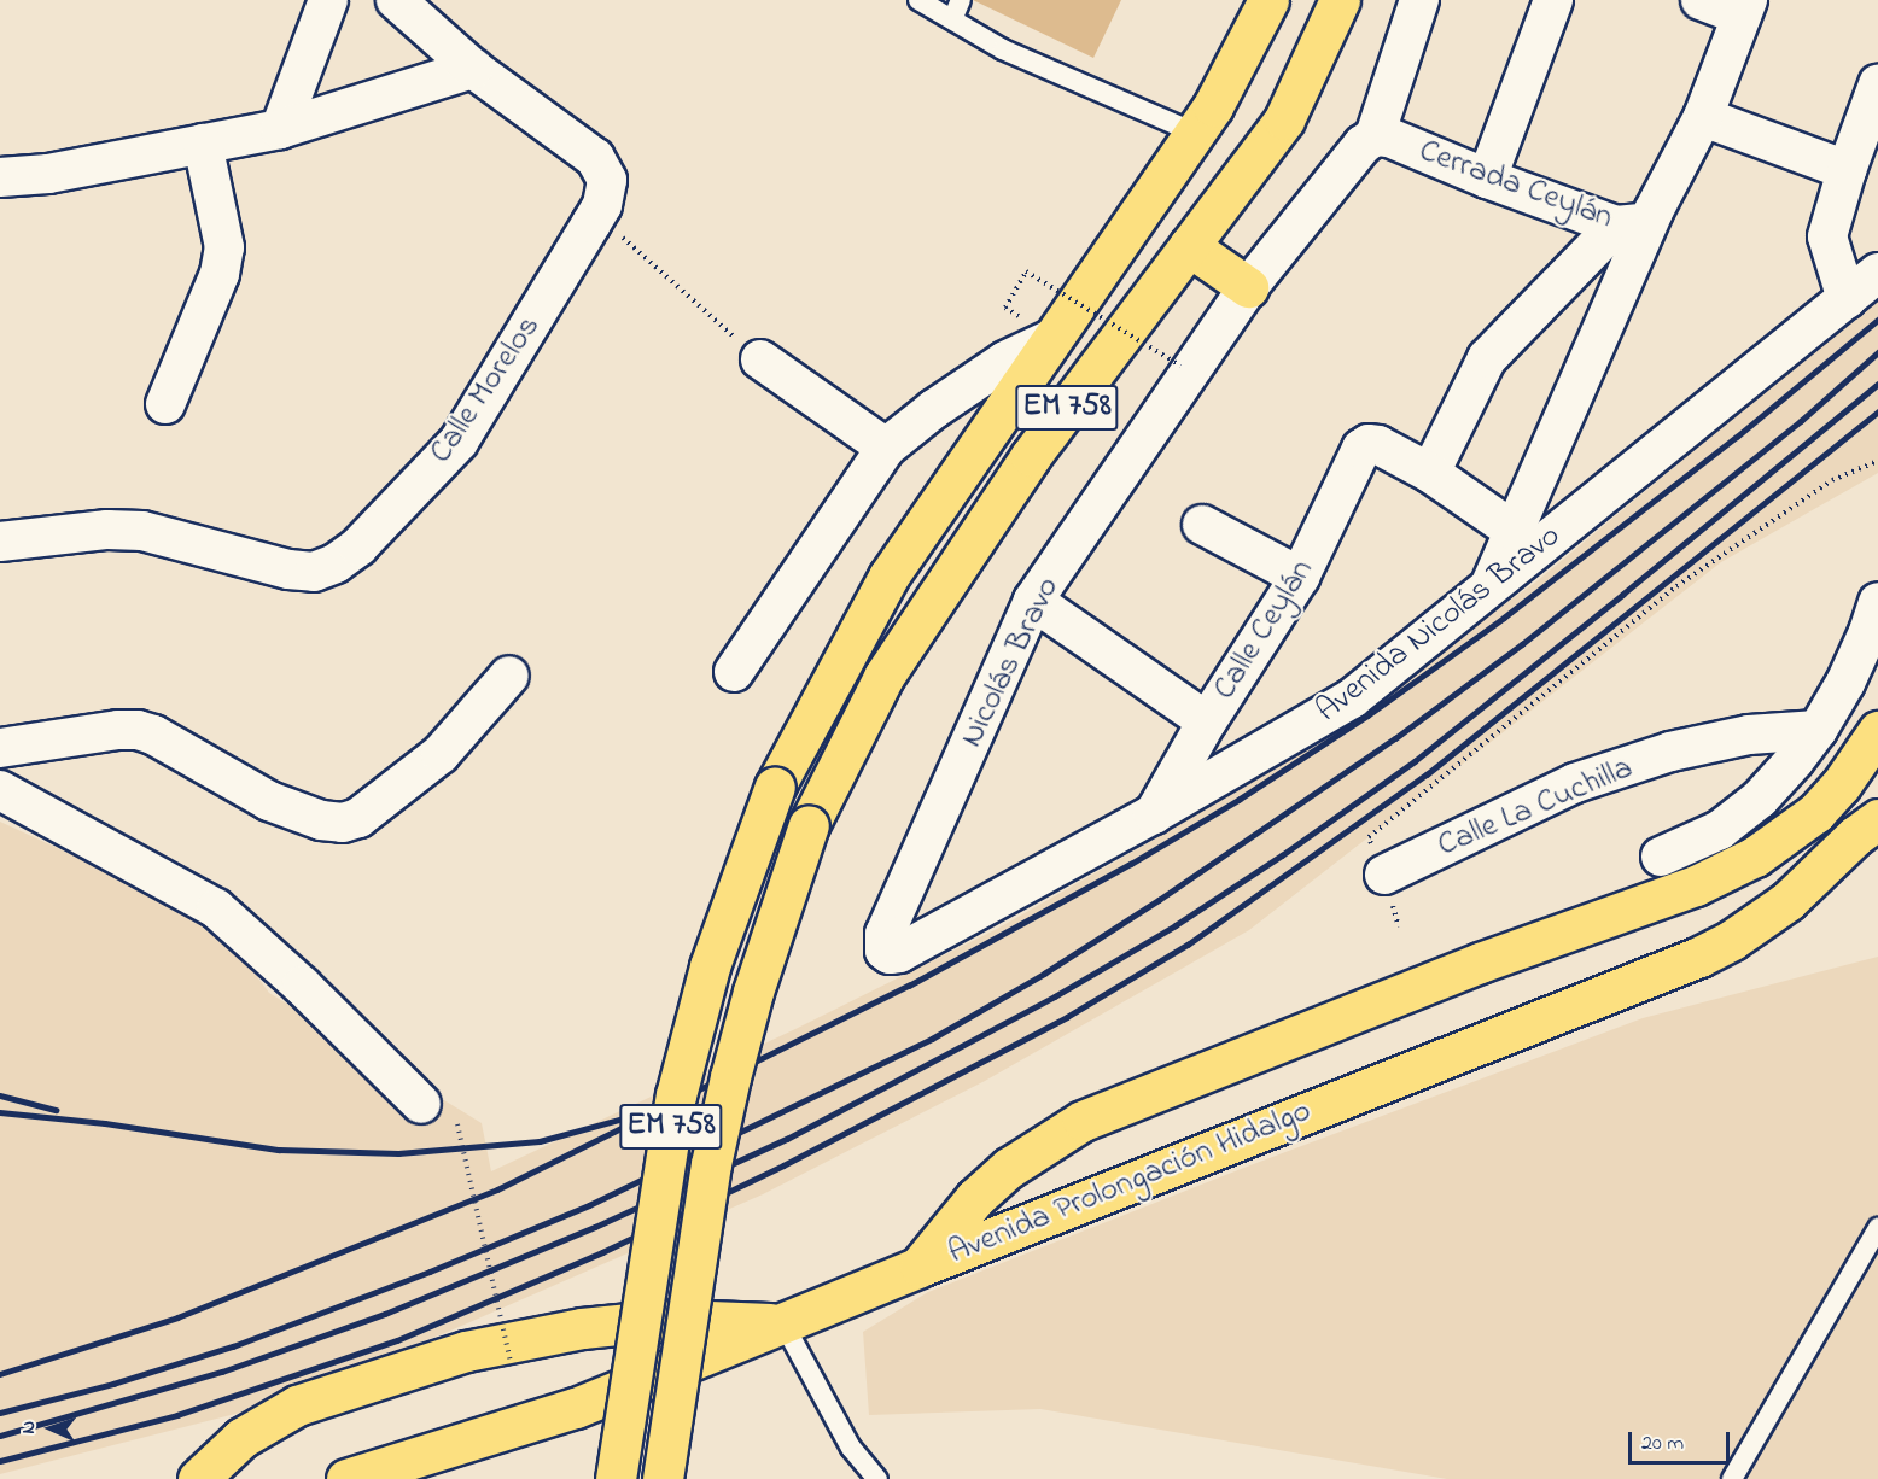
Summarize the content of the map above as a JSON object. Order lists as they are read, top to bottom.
{
  "streets": {
    "highway": ["EM 758", "Avenida Prolongación Hidalgo"],
    "street": [
      "Cerrada Ceylán",
      "Calle Morelos",
      "Avenida Nicolás Bravo",
      "Calle Ceylán",
      "Nicolás Bravo",
      "Calle La Cuchilla"
    ]
  },
  "crossings": [
    ["Cerrada Ceylán", "Nicolás Bravo"],
    ["Avenida Nicolás Bravo", "Calle Ceylán"],
    ["Avenida Nicolás Bravo", "Nicolás Bravo"]
  ],
  "scale_bar": "20 m",
  "north": "left"
}
